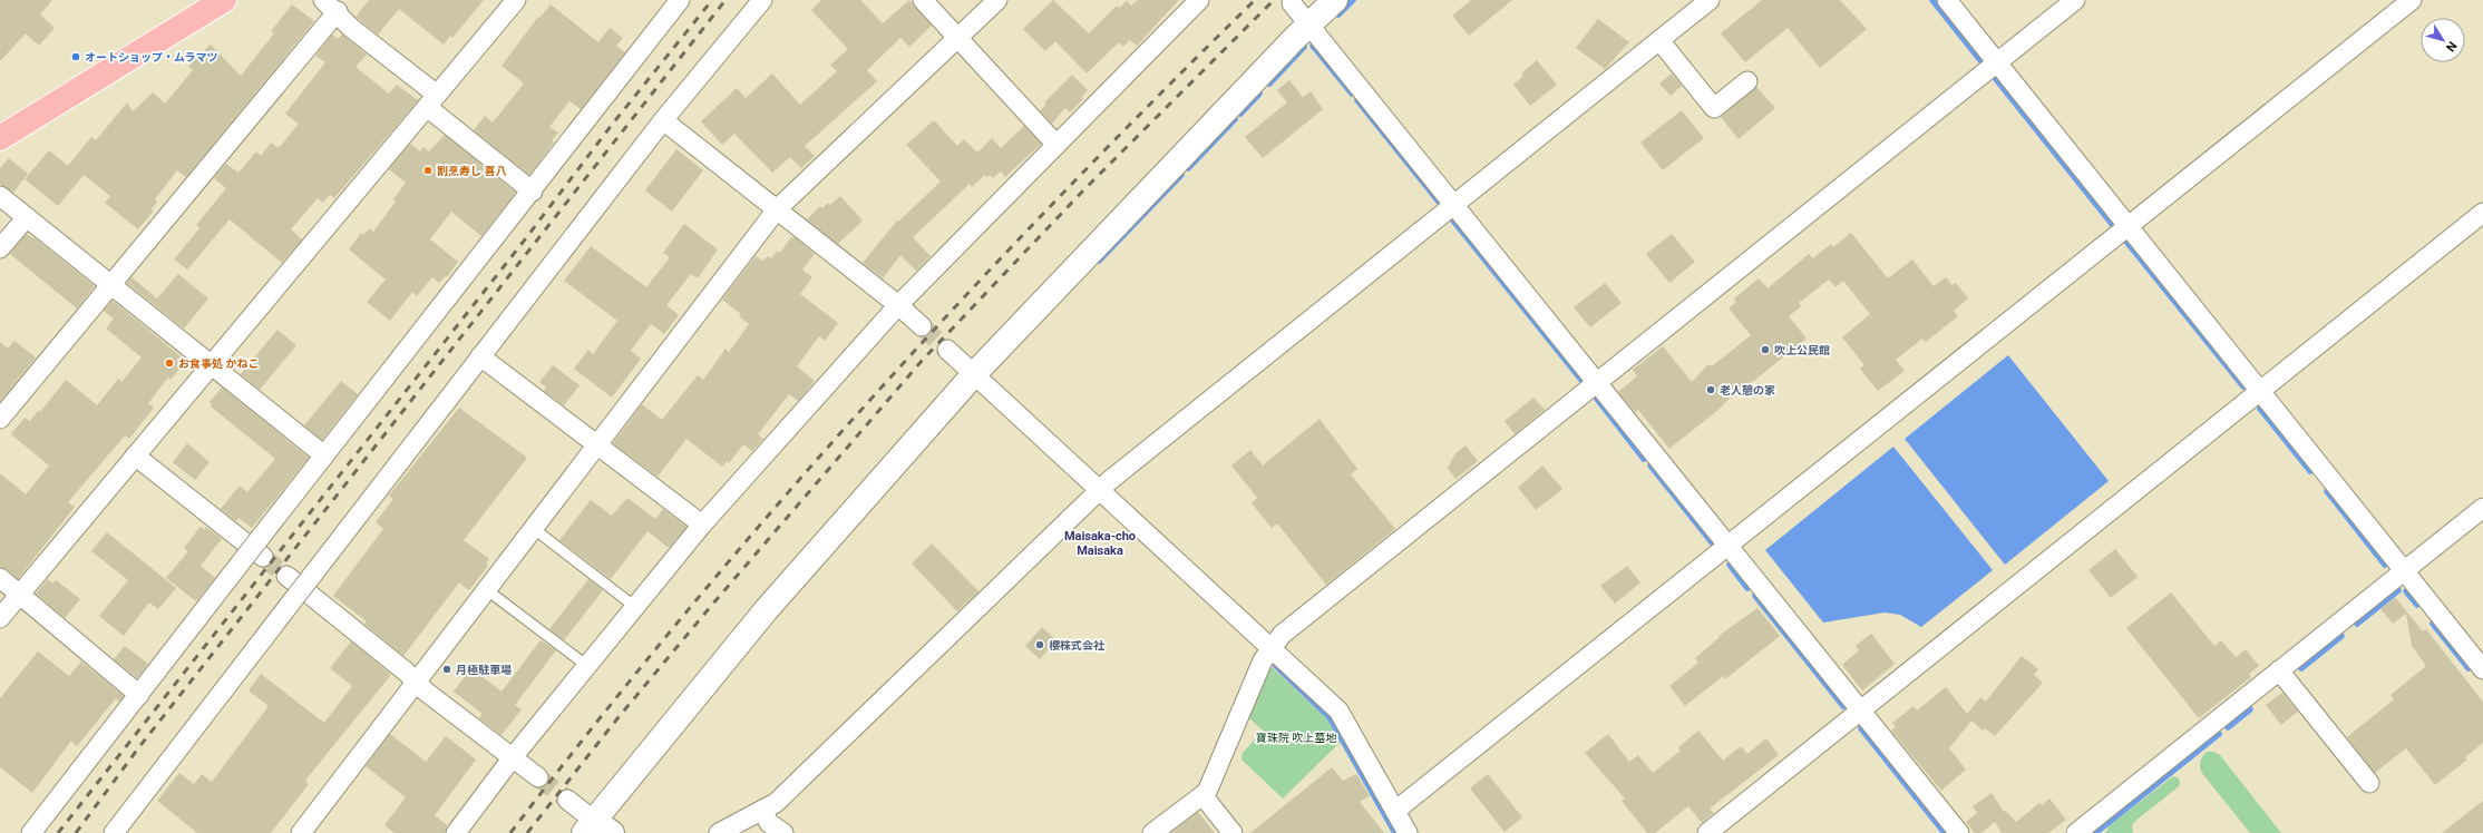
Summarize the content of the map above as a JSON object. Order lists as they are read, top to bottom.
{
  "districts": ["Maisaka-cho Maisaka"],
  "parks": ["寶珠院 吹上墓地"],
  "places": [
    "オートショップ・ムラマツ",
    "割烹寿し 喜八",
    "吹上公民館",
    "お食事処 かねこ",
    "老人憩の家",
    "櫻株式会社",
    "月極駐車場"
  ],
  "north": "bottom right"
}
